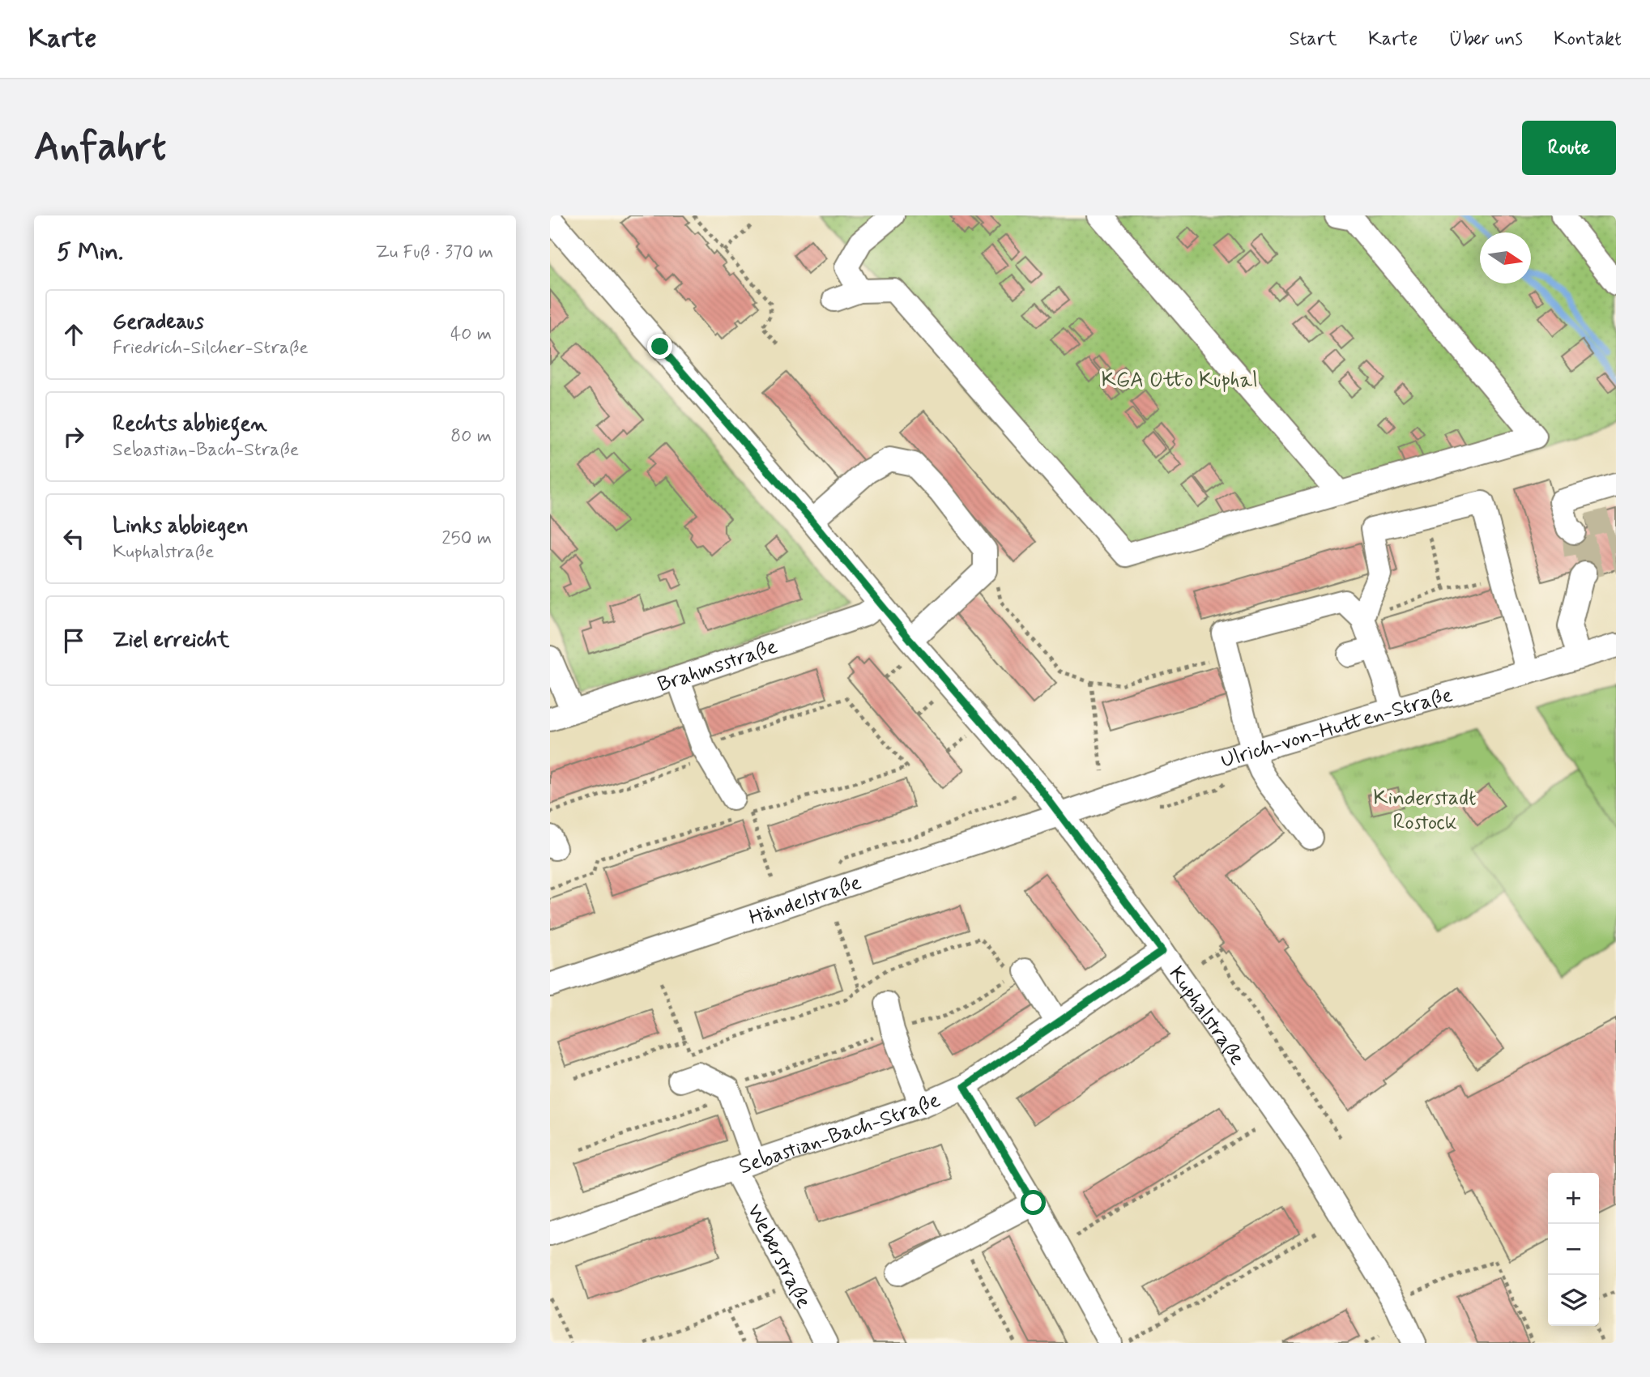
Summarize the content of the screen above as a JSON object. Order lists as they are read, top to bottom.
{
  "streets": {
    "street": [
      "Brahmsstraße",
      "Ulrich-von-Hutten-Straße",
      "Händelstraße",
      "Kuphalstraße",
      "Sebastian-Bach-Straße",
      "Weberstraße"
    ]
  },
  "crossings": [
    ["Brahmsstraße", "Kuphalstraße"],
    ["Ulrich-von-Hutten-Straße", "Händelstraße"],
    ["Ulrich-von-Hutten-Straße", "Kuphalstraße"],
    ["Händelstraße", "Kuphalstraße"],
    ["Kuphalstraße", "Sebastian-Bach-Straße"],
    ["Sebastian-Bach-Straße", "Weberstraße"]
  ],
  "parks": ["KGA Otto Kuphal", "Kinderstadt Rostock"],
  "north": "right",
  "page": {
    "header": "Karte",
    "nav": [
      "Start",
      "Karte",
      "Über uns",
      "Kontakt"
    ],
    "buttons": "Route",
    "title": "Anfahrt",
    "heading": ["5 Min.", "Zu Fuß · 370 m"],
    "list": [
      ["Geradeaus", "Friedrich-Silcher-Straße", "40 m"],
      ["Rechts abbiegen", "Sebastian-Bach-Straße", "80 m"],
      ["Links abbiegen", "Kuphalstraße", "250 m"],
      "Ziel erreicht"
    ],
    "map_buttons": ["+", "−"]
  }
}
